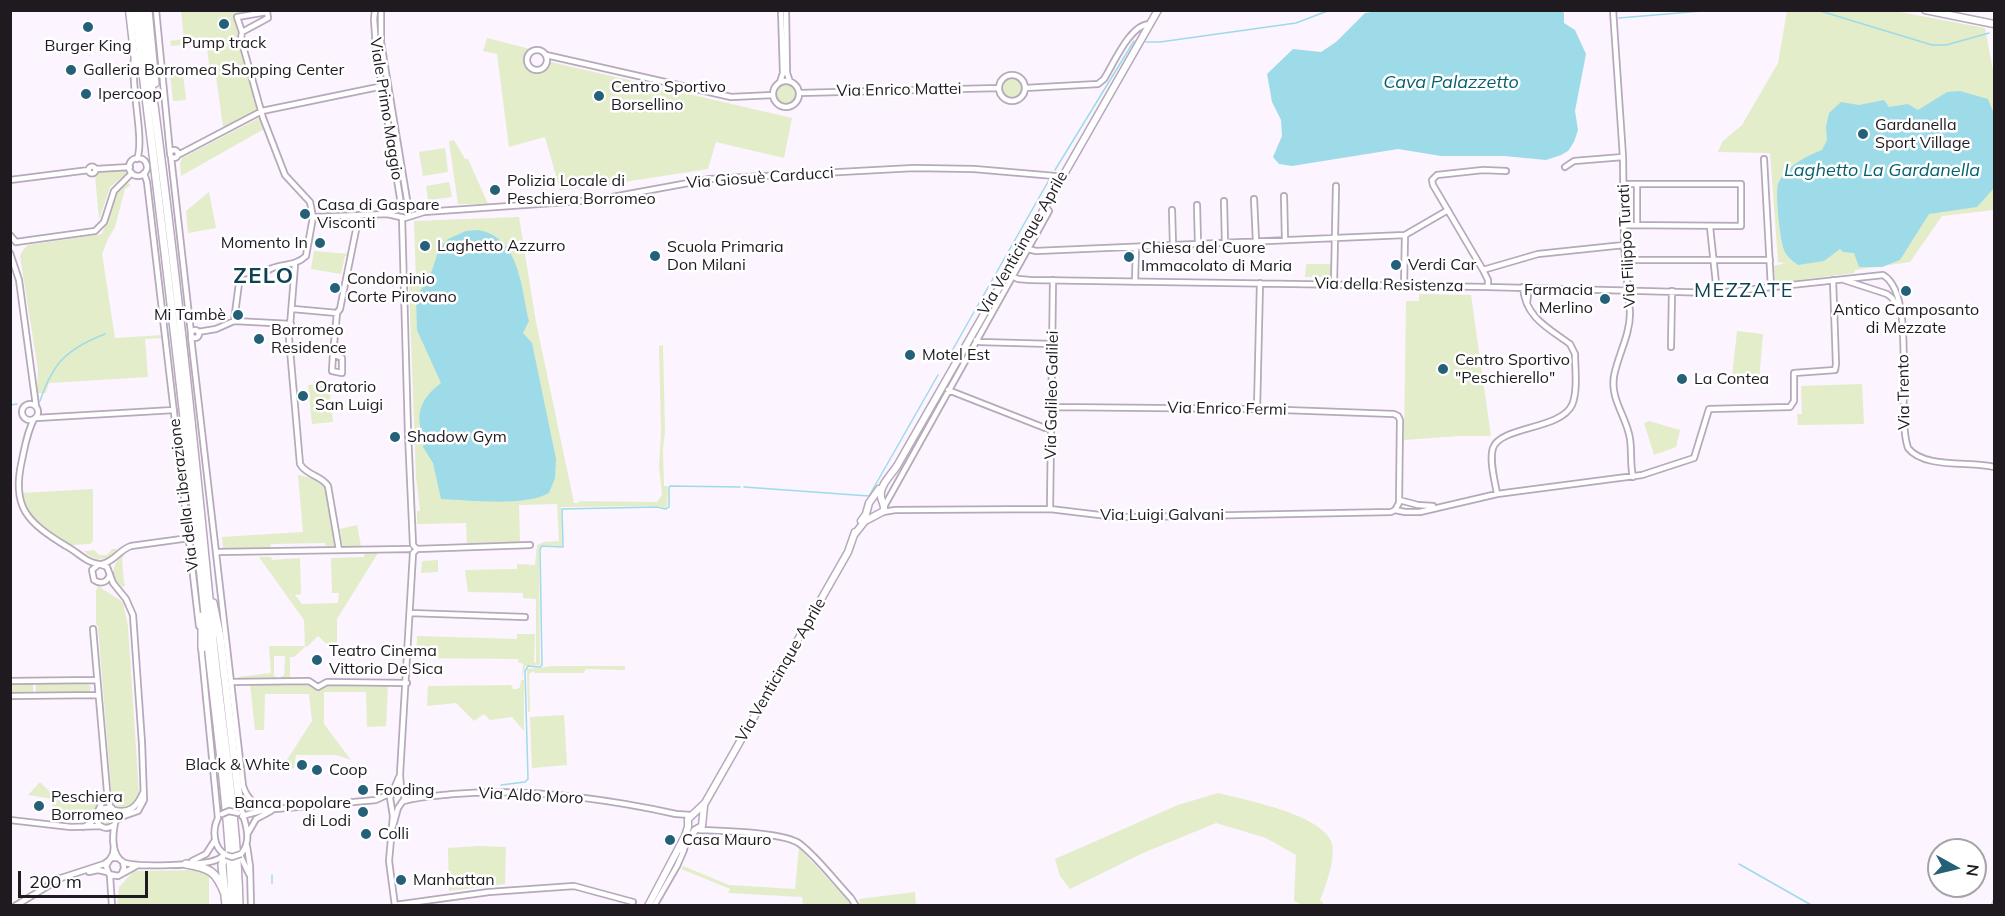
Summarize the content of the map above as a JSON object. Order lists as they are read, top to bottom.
{
  "streets": {
    "main road": ["Via Venticinque Aprile", "Via della Liberazione"],
    "street": [
      "Via Enrico Mattei",
      "Viale Primo Maggio",
      "Via Giosuè Carducci",
      "Via Filippo Turati",
      "Via della Resistenza",
      "Via Trento",
      "Via Galileo Galilei",
      "Via Enrico Fermi",
      "Via Luigi Galvani",
      "Via Aldo Moro"
    ]
  },
  "crossings": [
    ["Via Enrico Mattei", "Via Venticinque Aprile"],
    ["Viale Primo Maggio", "Via Giosuè Carducci"],
    ["Via Giosuè Carducci", "Via Venticinque Aprile"],
    ["Via Venticinque Aprile", "Via della Resistenza"],
    ["Via Venticinque Aprile", "Via Luigi Galvani"],
    ["Via Venticinque Aprile", "Via Aldo Moro"],
    ["Via Filippo Turati", "Via della Resistenza"],
    ["Via Filippo Turati", "Via Luigi Galvani"],
    ["Via della Resistenza", "Via Galileo Galilei"],
    ["Via della Resistenza", "Via Luigi Galvani"],
    ["Via Galileo Galilei", "Via Enrico Fermi"],
    ["Via Galileo Galilei", "Via Luigi Galvani"],
    ["Via Enrico Fermi", "Via Luigi Galvani"]
  ],
  "districts": ["ZELO", "MEZZATE"],
  "water": ["Cava Palazzetto", "Laghetto La Gardanella"],
  "places": [
    "Pump track",
    "Burger King",
    "Galleria Borromea Shopping Center",
    "Ipercoop",
    "Centro Sportivo Borsellino",
    "Gardanella Sport Village",
    "Polizia Locale di Peschiera Borromeo",
    "Casa di Gaspare Visconti",
    "Momento In",
    "Laghetto Azzurro",
    "Scuola Primaria Don Milani",
    "Chiesa del Cuore Immacolato di Maria",
    "Verdi Car",
    "Condominio Corte Pirovano",
    "Antico Camposanto di Mezzate",
    "Farmacia Merlino",
    "Mi Tambè",
    "Borromeo Residence",
    "Motel Est",
    "Centro Sportivo \"Peschierello\"",
    "La Contea",
    "Oratorio San Luigi",
    "Shadow Gym",
    "Teatro Cinema Vittorio De Sica",
    "Black & White",
    "Coop",
    "Fooding",
    "Peschiera Borromeo",
    "Banca popolare di Lodi",
    "Colli",
    "Casa Mauro",
    "Manhattan"
  ],
  "scale_bar": "200 m",
  "north": "right"
}
